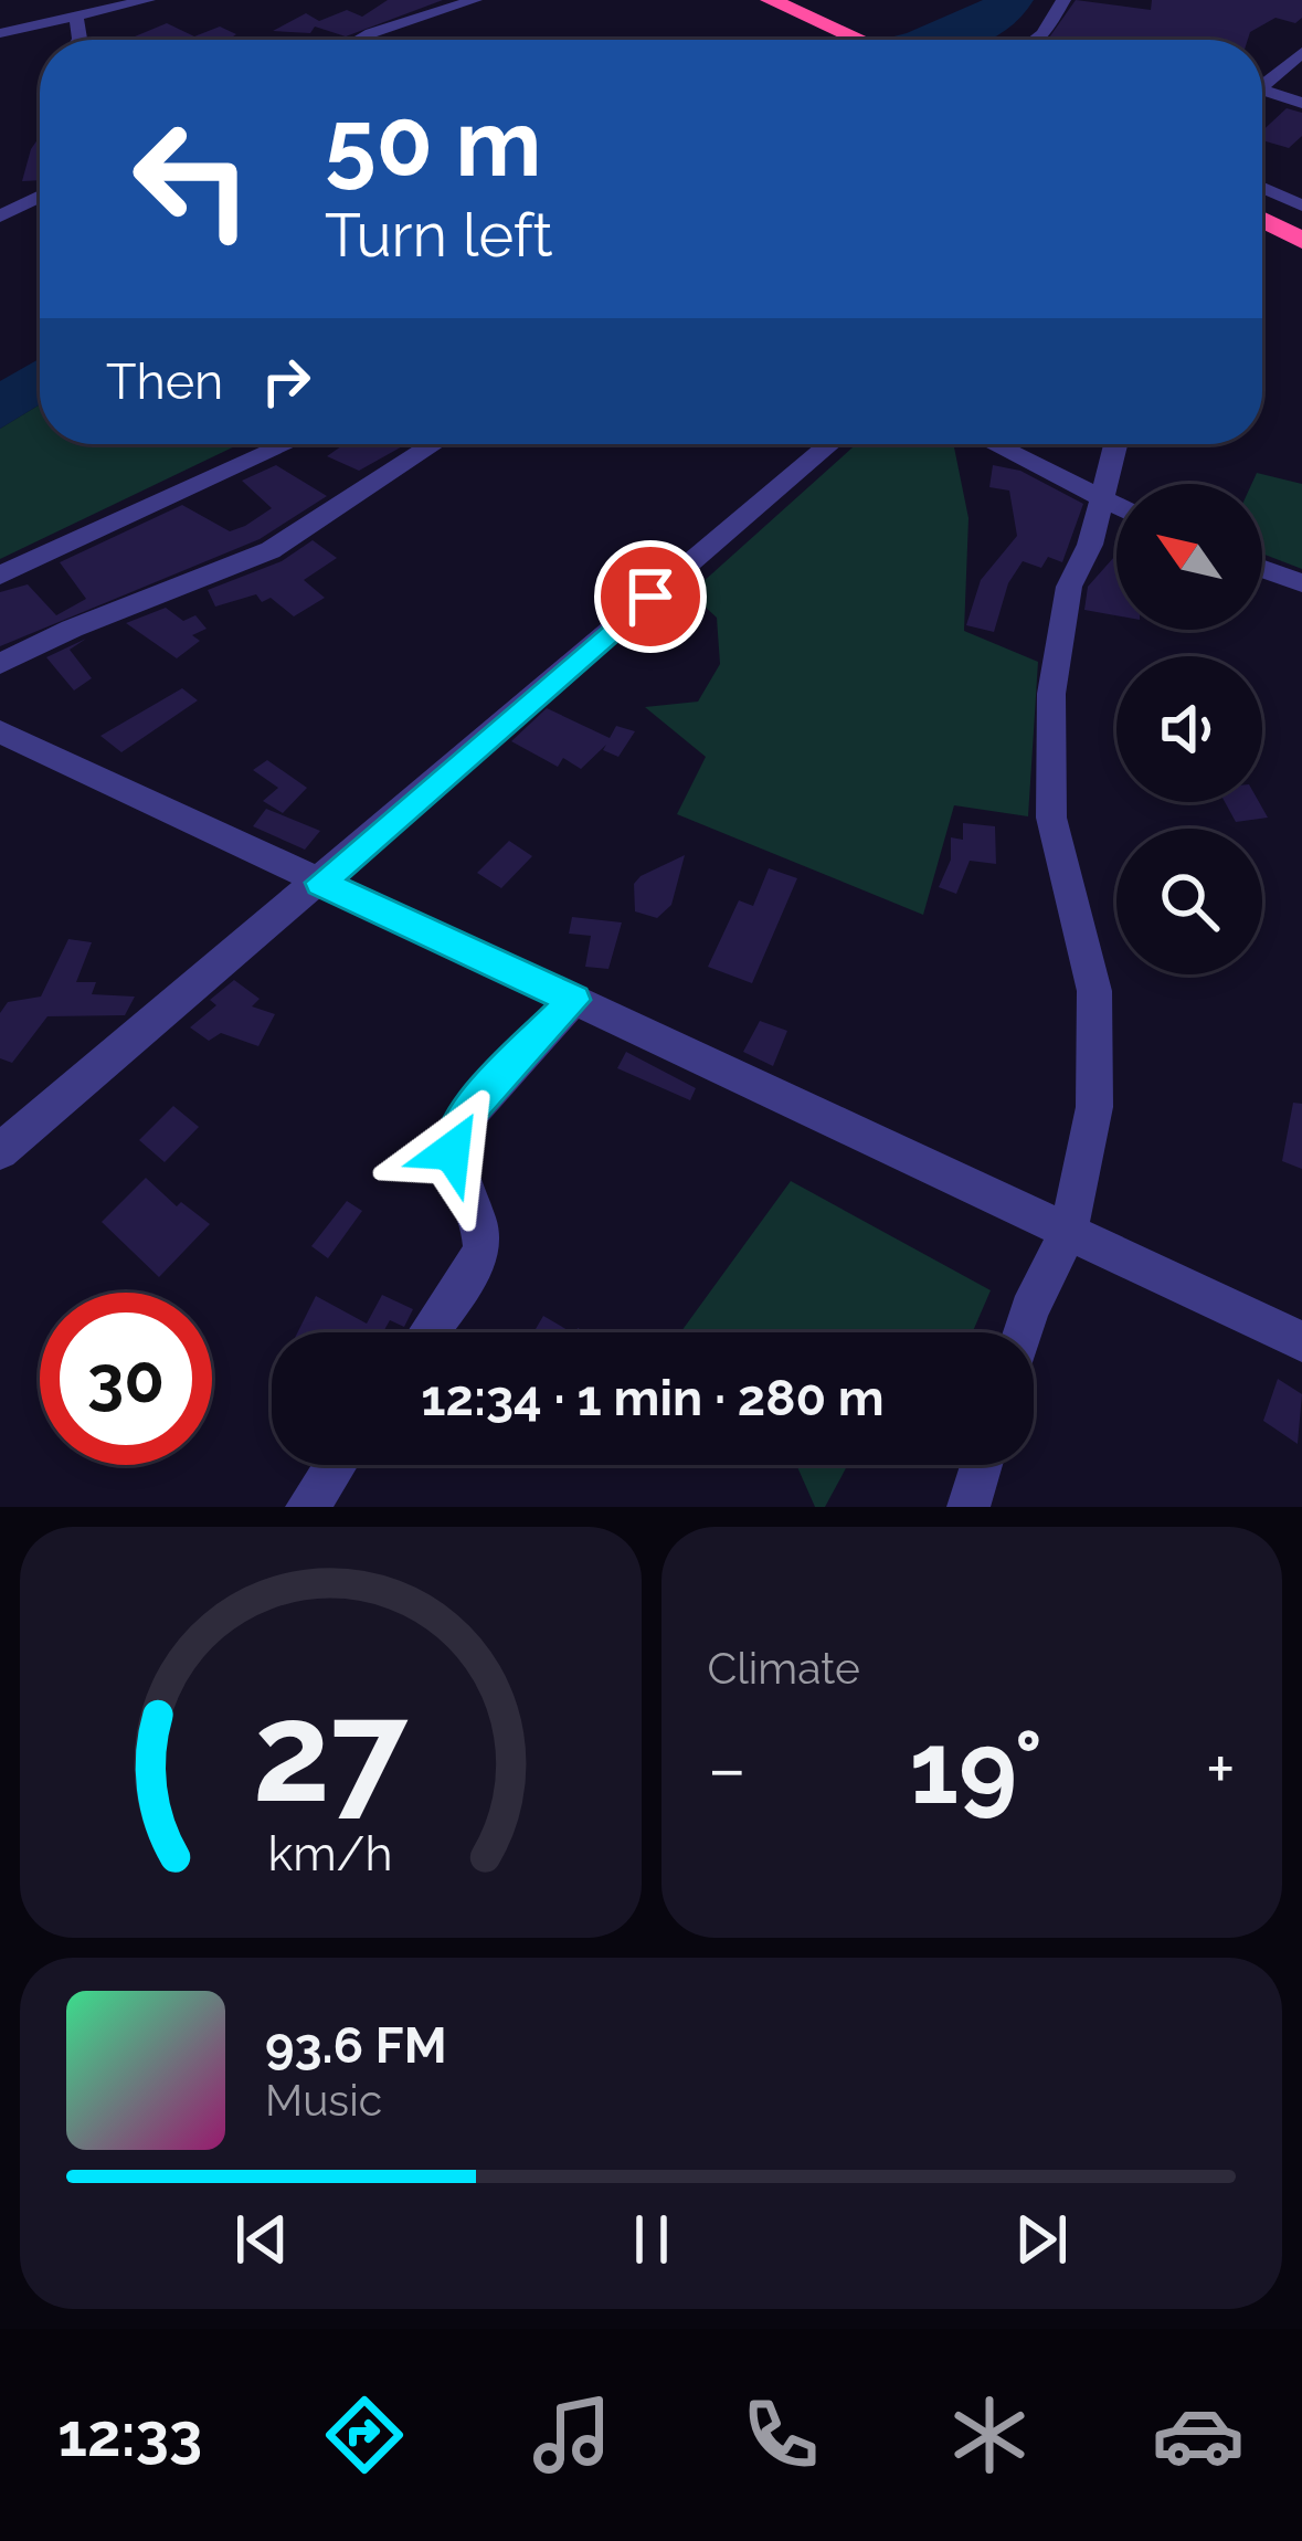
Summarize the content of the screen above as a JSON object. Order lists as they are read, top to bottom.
{
  "north": "top left",
  "page": {
    "turn": ["50 m", "Turn left"],
    "then": "Then",
    "limit": "30",
    "trip": "12:34 · 1 min · 280 m",
    "tile": "Climate",
    "heat": ["−", "19°", "+"],
    "song": ["93.6 FM", "Music"],
    "tabs": "12:33",
    "gauge": ["27", "km/h"]
  }
}
